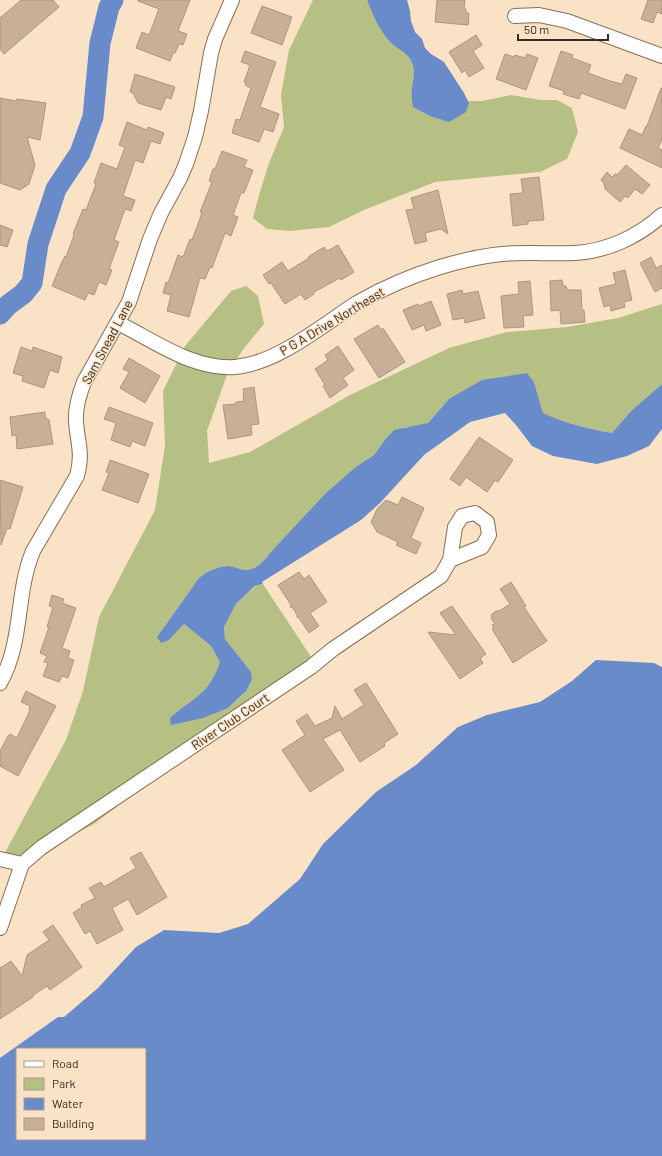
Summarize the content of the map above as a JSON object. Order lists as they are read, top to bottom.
{
  "streets": {
    "street": ["P G A Drive Northeast", "Sam Snead Lane", "River Club Court"]
  },
  "crossings": [
    ["P G A Drive Northeast", "Sam Snead Lane"]
  ],
  "legend": [
    "Road",
    "Park",
    "Water",
    "Building"
  ],
  "scale_bar": "50 m"
}
